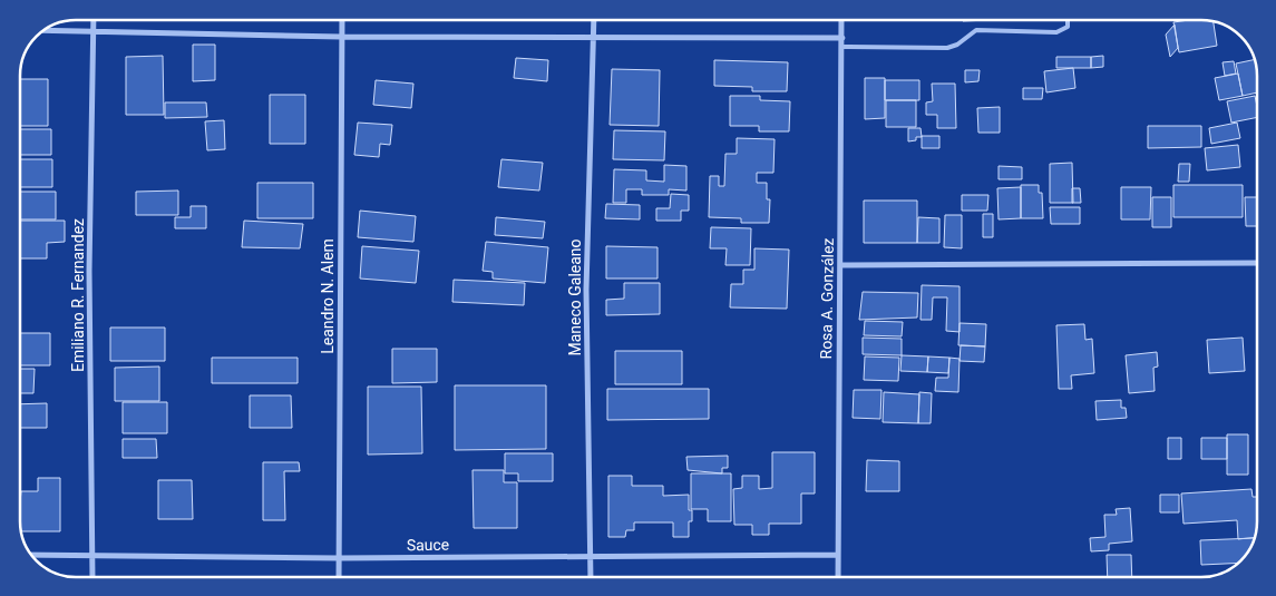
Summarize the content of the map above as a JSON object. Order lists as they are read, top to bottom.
{
  "streets": {
    "street": [
      "Emiliano R. Fernandez",
      "Leandro N. Alem",
      "Maneco Galeano",
      "Rosa A. González",
      "Sauce"
    ]
  },
  "crossings": [
    ["Emiliano R. Fernandez", "Sauce"],
    ["Leandro N. Alem", "Sauce"],
    ["Maneco Galeano", "Sauce"],
    ["Rosa A. González", "Sauce"]
  ]
}
